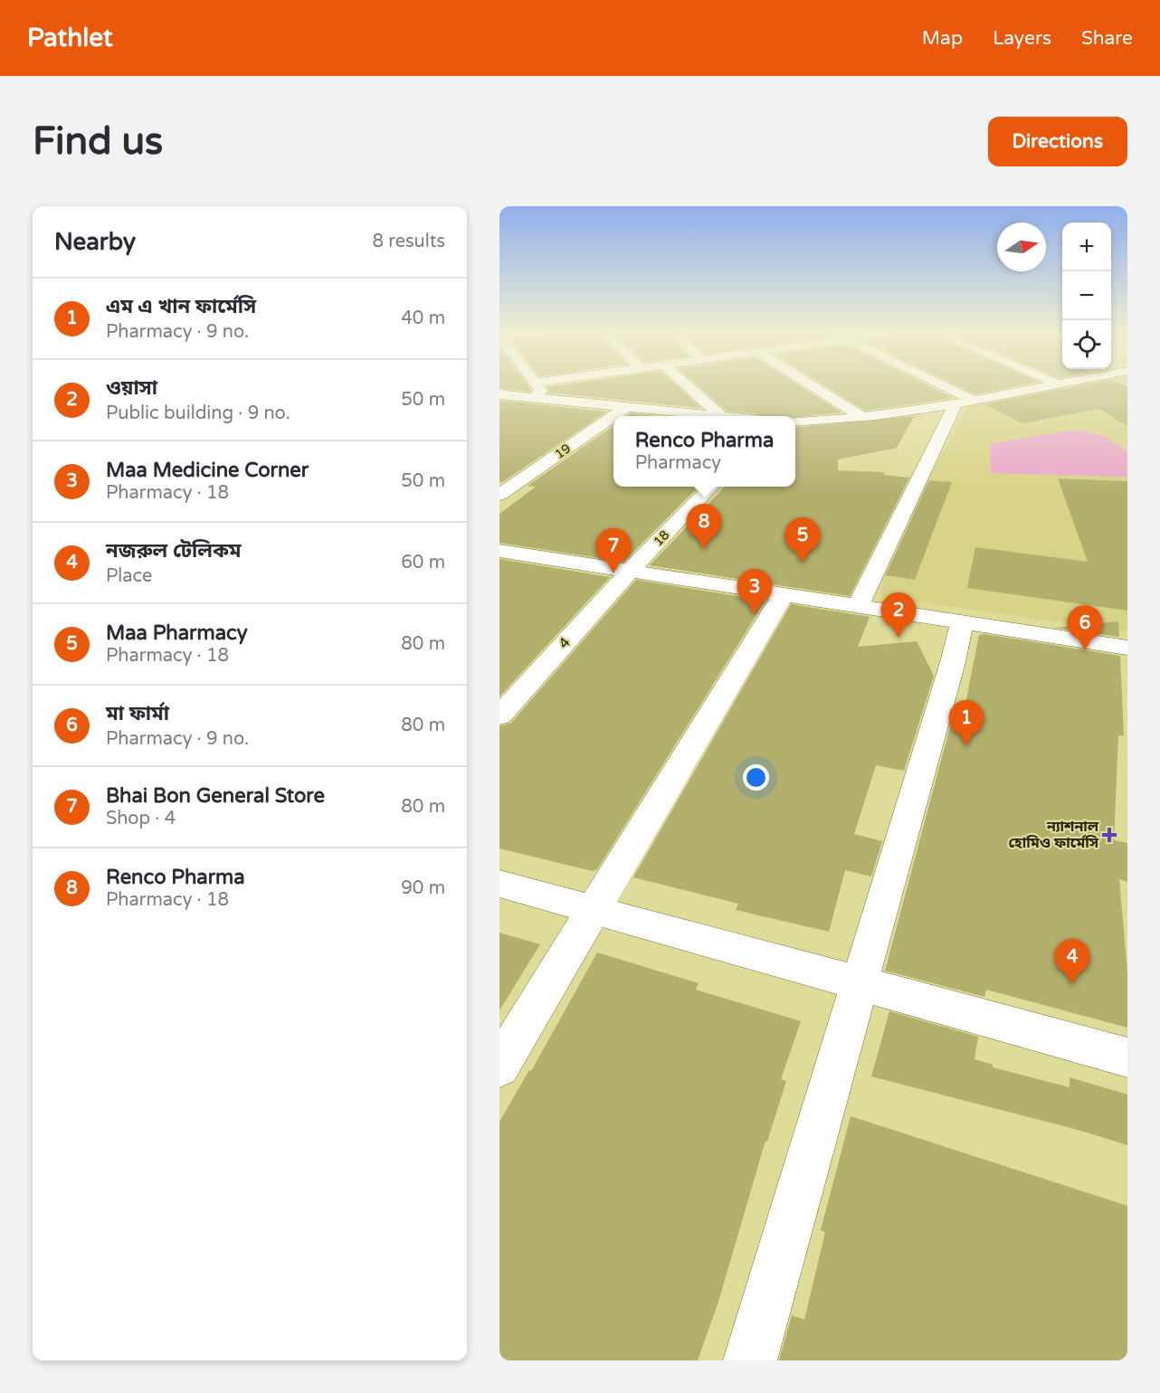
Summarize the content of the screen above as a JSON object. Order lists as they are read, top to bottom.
{
  "streets": {
    "street": ["19", "18", "4"]
  },
  "crossings": [
    ["18", "4"]
  ],
  "places": {
    "health": ["ন্যাশনাল হোমিও ফার্মেসি"]
  },
  "north": "right",
  "page": {
    "header": "Pathlet",
    "nav": ["Map", "Layers", "Share"],
    "buttons": "Directions",
    "title": "Find us",
    "heading": ["Nearby", "8 results"],
    "map_buttons": ["+", "−"],
    "list": [
      {
        "mark": "1",
        "name": "এম এ খান ফার্মেসি",
        "note": "Pharmacy · 9 no.",
        "value": "40 m"
      },
      {
        "mark": "2",
        "name": "ওয়াসা",
        "note": "Public building · 9 no.",
        "value": "50 m"
      },
      {
        "mark": "3",
        "name": "Maa Medicine Corner",
        "note": "Pharmacy · 18",
        "value": "50 m"
      },
      {
        "mark": "4",
        "name": "নজরুল টেলিকম",
        "note": "Place",
        "value": "60 m"
      },
      {
        "mark": "5",
        "name": "Maa Pharmacy",
        "note": "Pharmacy · 18",
        "value": "80 m"
      },
      {
        "mark": "6",
        "name": "মা ফার্মা",
        "note": "Pharmacy · 9 no.",
        "value": "80 m"
      },
      {
        "mark": "7",
        "name": "Bhai Bon General Store",
        "note": "Shop · 4",
        "value": "80 m"
      },
      {
        "mark": "8",
        "name": "Renco Pharma",
        "note": "Pharmacy · 18",
        "value": "90 m"
      }
    ],
    "popup": ["Renco Pharma", "Pharmacy"],
    "pins": [
      "8",
      "5",
      "7",
      "3",
      "2",
      "6",
      "1",
      "4"
    ]
  }
}
